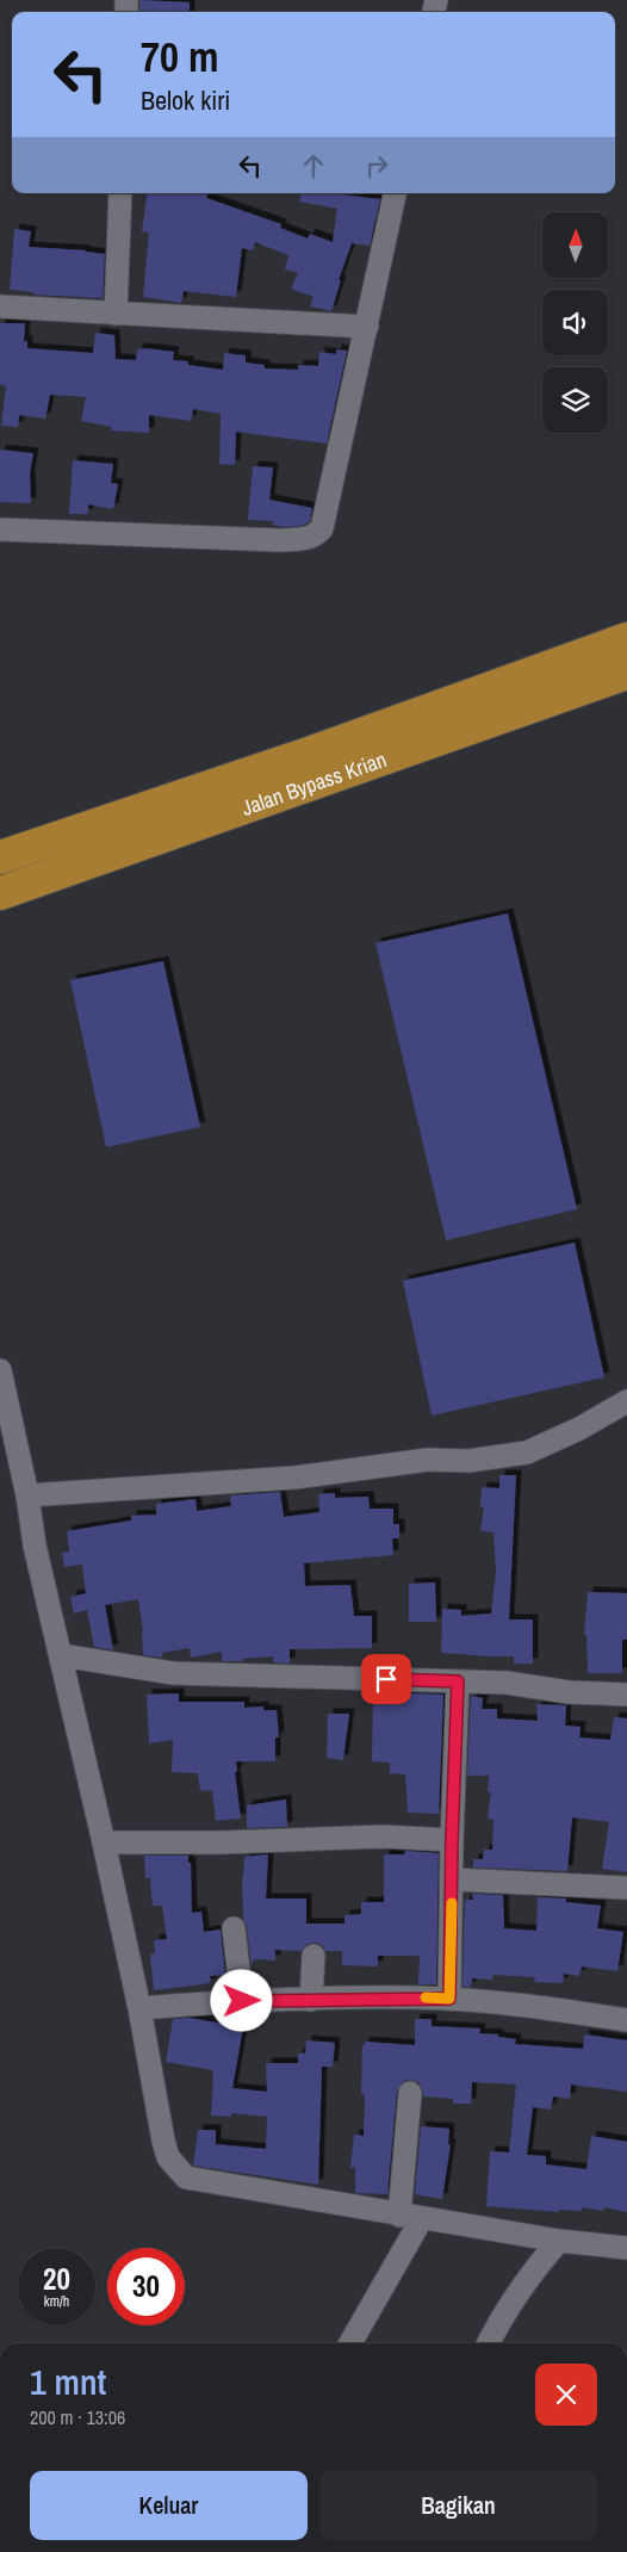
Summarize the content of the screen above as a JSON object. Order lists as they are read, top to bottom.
{
  "streets": {
    "highway": ["Jalan Bypass Krian"]
  },
  "north": "top",
  "page": {
    "turn": ["70 m", "Belok kiri"],
    "speed": "20 km/h",
    "limit": "30",
    "heading": ["1 mnt", "200 m · 13:06"],
    "buttons": ["Keluar", "Bagikan"]
  }
}
